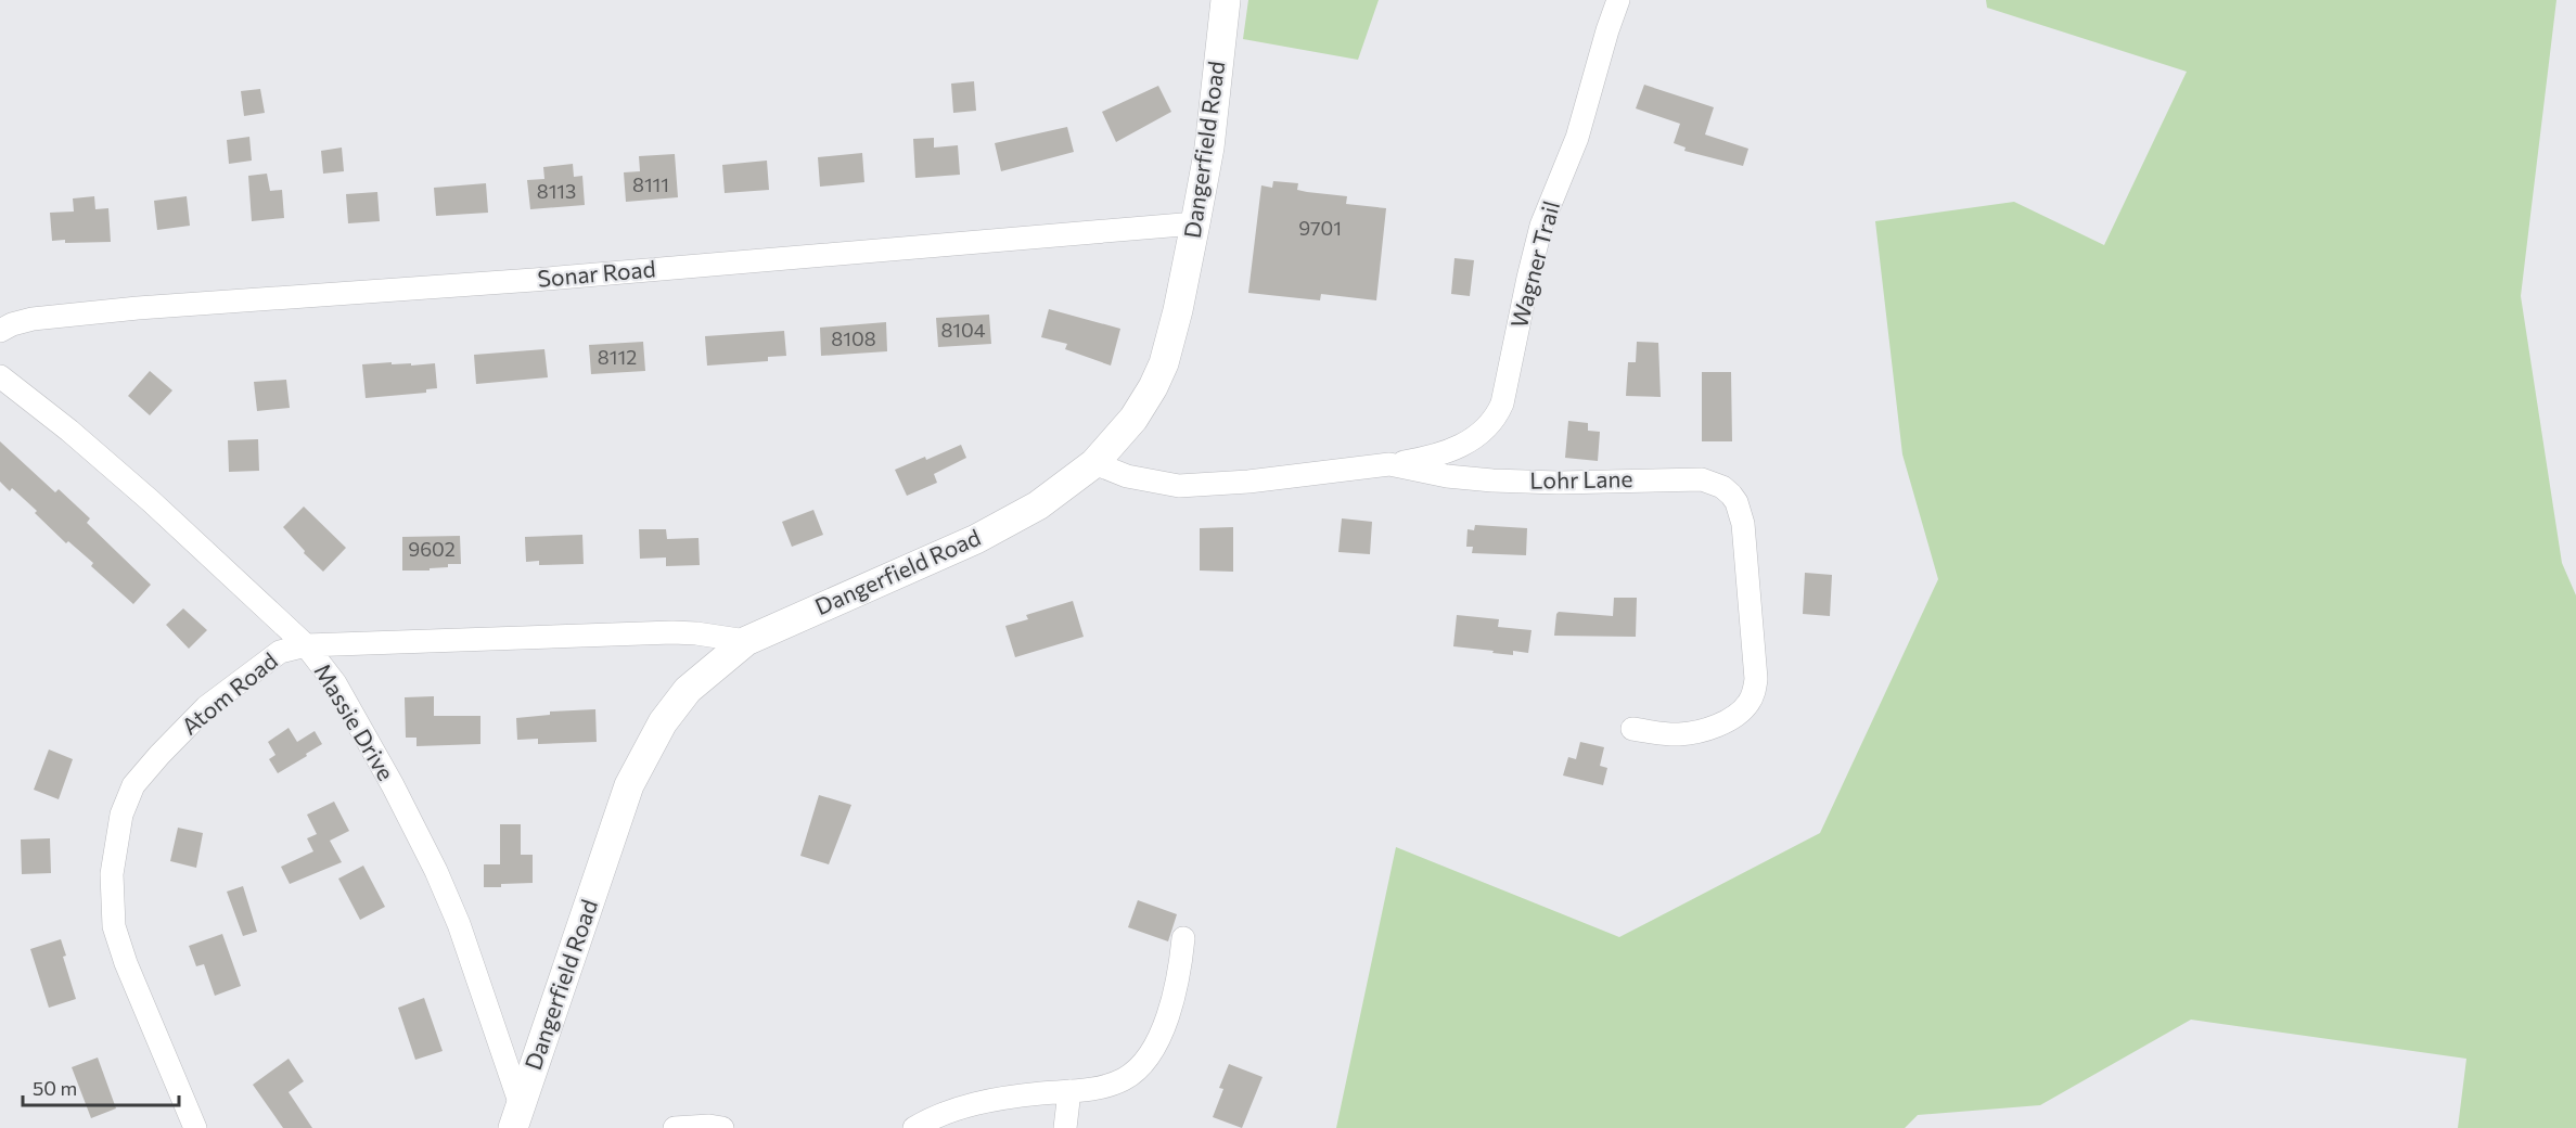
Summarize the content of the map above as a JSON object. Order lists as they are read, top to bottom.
{
  "streets": {
    "street": [
      "Dangerfield Road",
      "Wagner Trail",
      "Sonar Road",
      "Lohr Lane",
      "Atom Road",
      "Massie Drive"
    ]
  },
  "crossings": [
    ["Dangerfield Road", "Sonar Road"],
    ["Dangerfield Road", "Lohr Lane"],
    ["Dangerfield Road", "Atom Road"],
    ["Dangerfield Road", "Massie Drive"],
    ["Wagner Trail", "Lohr Lane"],
    ["Atom Road", "Massie Drive"]
  ],
  "house_numbers": [
    "8111",
    "8113",
    "9701",
    "8104",
    "8108",
    "8112",
    "9602"
  ],
  "scale_bar": "50 m"
}
